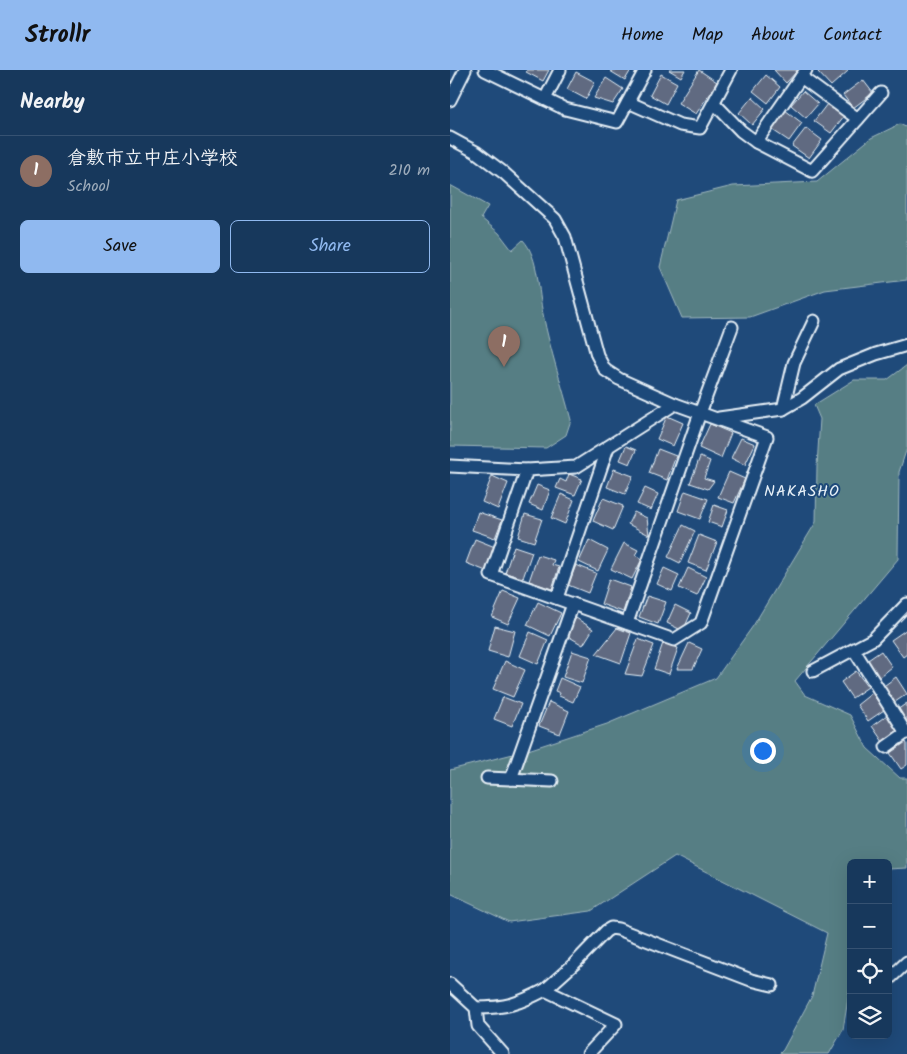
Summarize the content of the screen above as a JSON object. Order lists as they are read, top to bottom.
{
  "districts": ["NAKASHO"],
  "page": {
    "header": "Strollr",
    "nav": [
      "Home",
      "Map",
      "About",
      "Contact"
    ],
    "heading": "Nearby",
    "list": [
      {
        "mark": "1",
        "name": "倉敷市立中庄小学校",
        "note": "School",
        "value": "210 m"
      }
    ],
    "buttons": ["Save", "Share"],
    "pins": "1",
    "map_buttons": ["+", "−"]
  }
}
